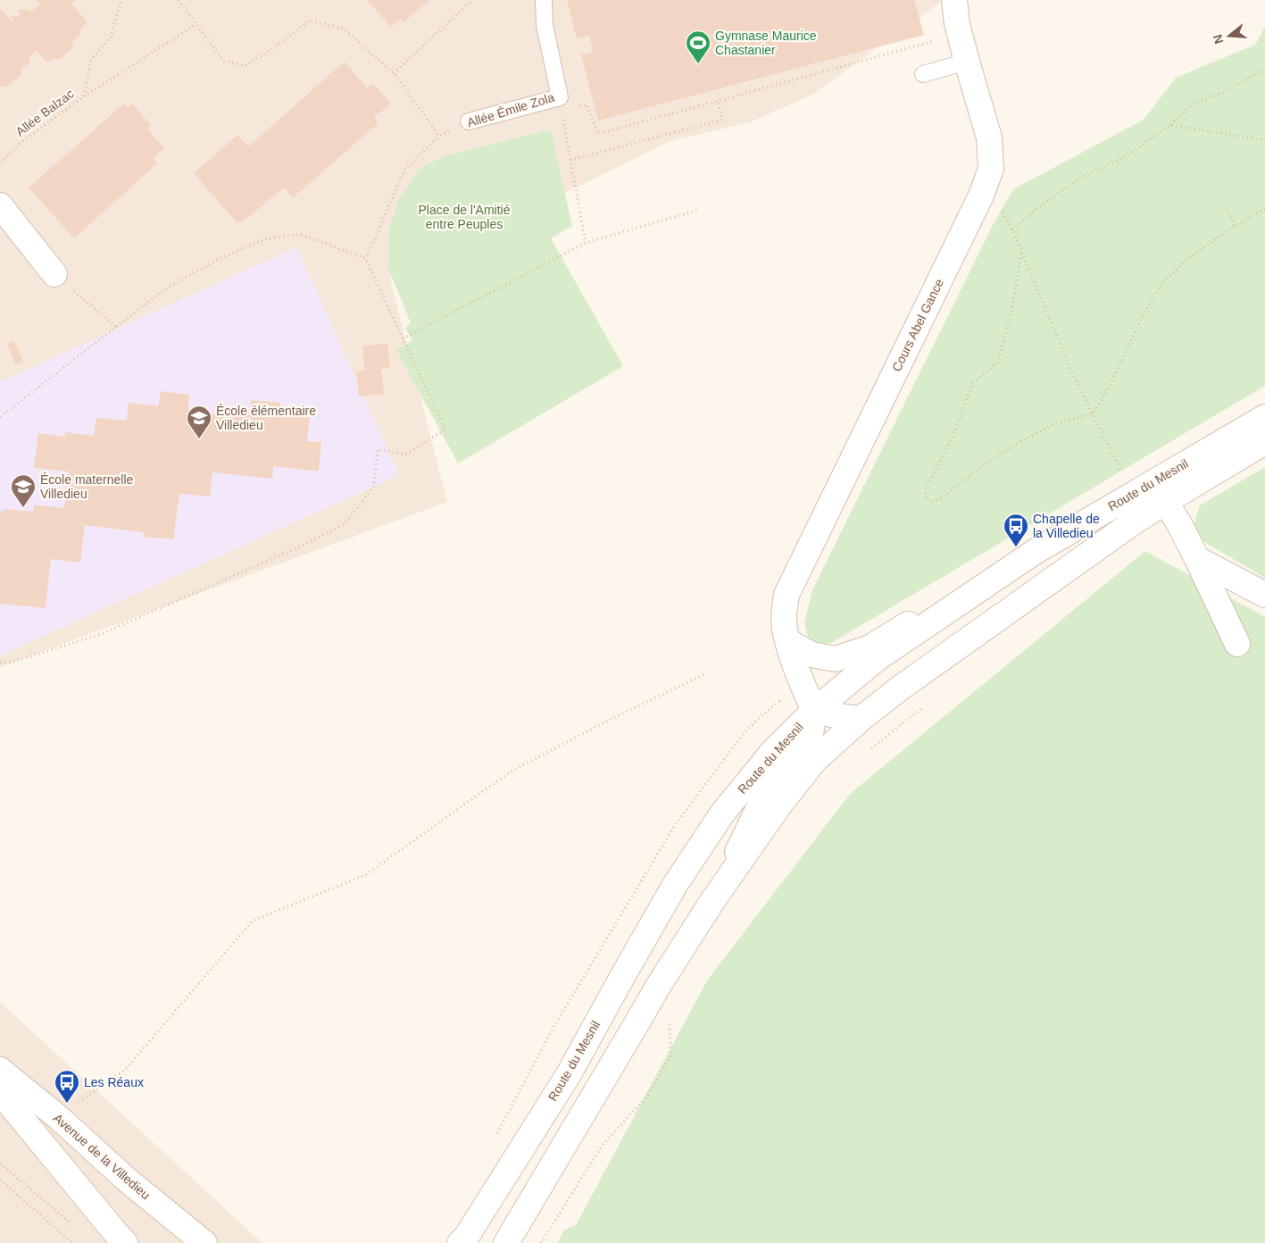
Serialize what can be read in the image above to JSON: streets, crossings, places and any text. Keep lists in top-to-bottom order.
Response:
{
  "streets": {
    "street": ["Cours Abel Gance", "Route du Mesnil", "Avenue de la Villedieu"],
    "lane": ["Allée Émile Zola"],
    "path": ["Allée Balzac"]
  },
  "crossings": [
    ["Cours Abel Gance", "Route du Mesnil"]
  ],
  "parks": ["Place de l'Amitié entre Peuples"],
  "places": {
    "sports": ["Gymnase Maurice Chastanier"],
    "school or university": ["École élémentaire Villedieu", "École maternelle Villedieu"],
    "bus stop": ["Chapelle de la Villedieu", "Les Réaux"]
  },
  "north": "left"
}
